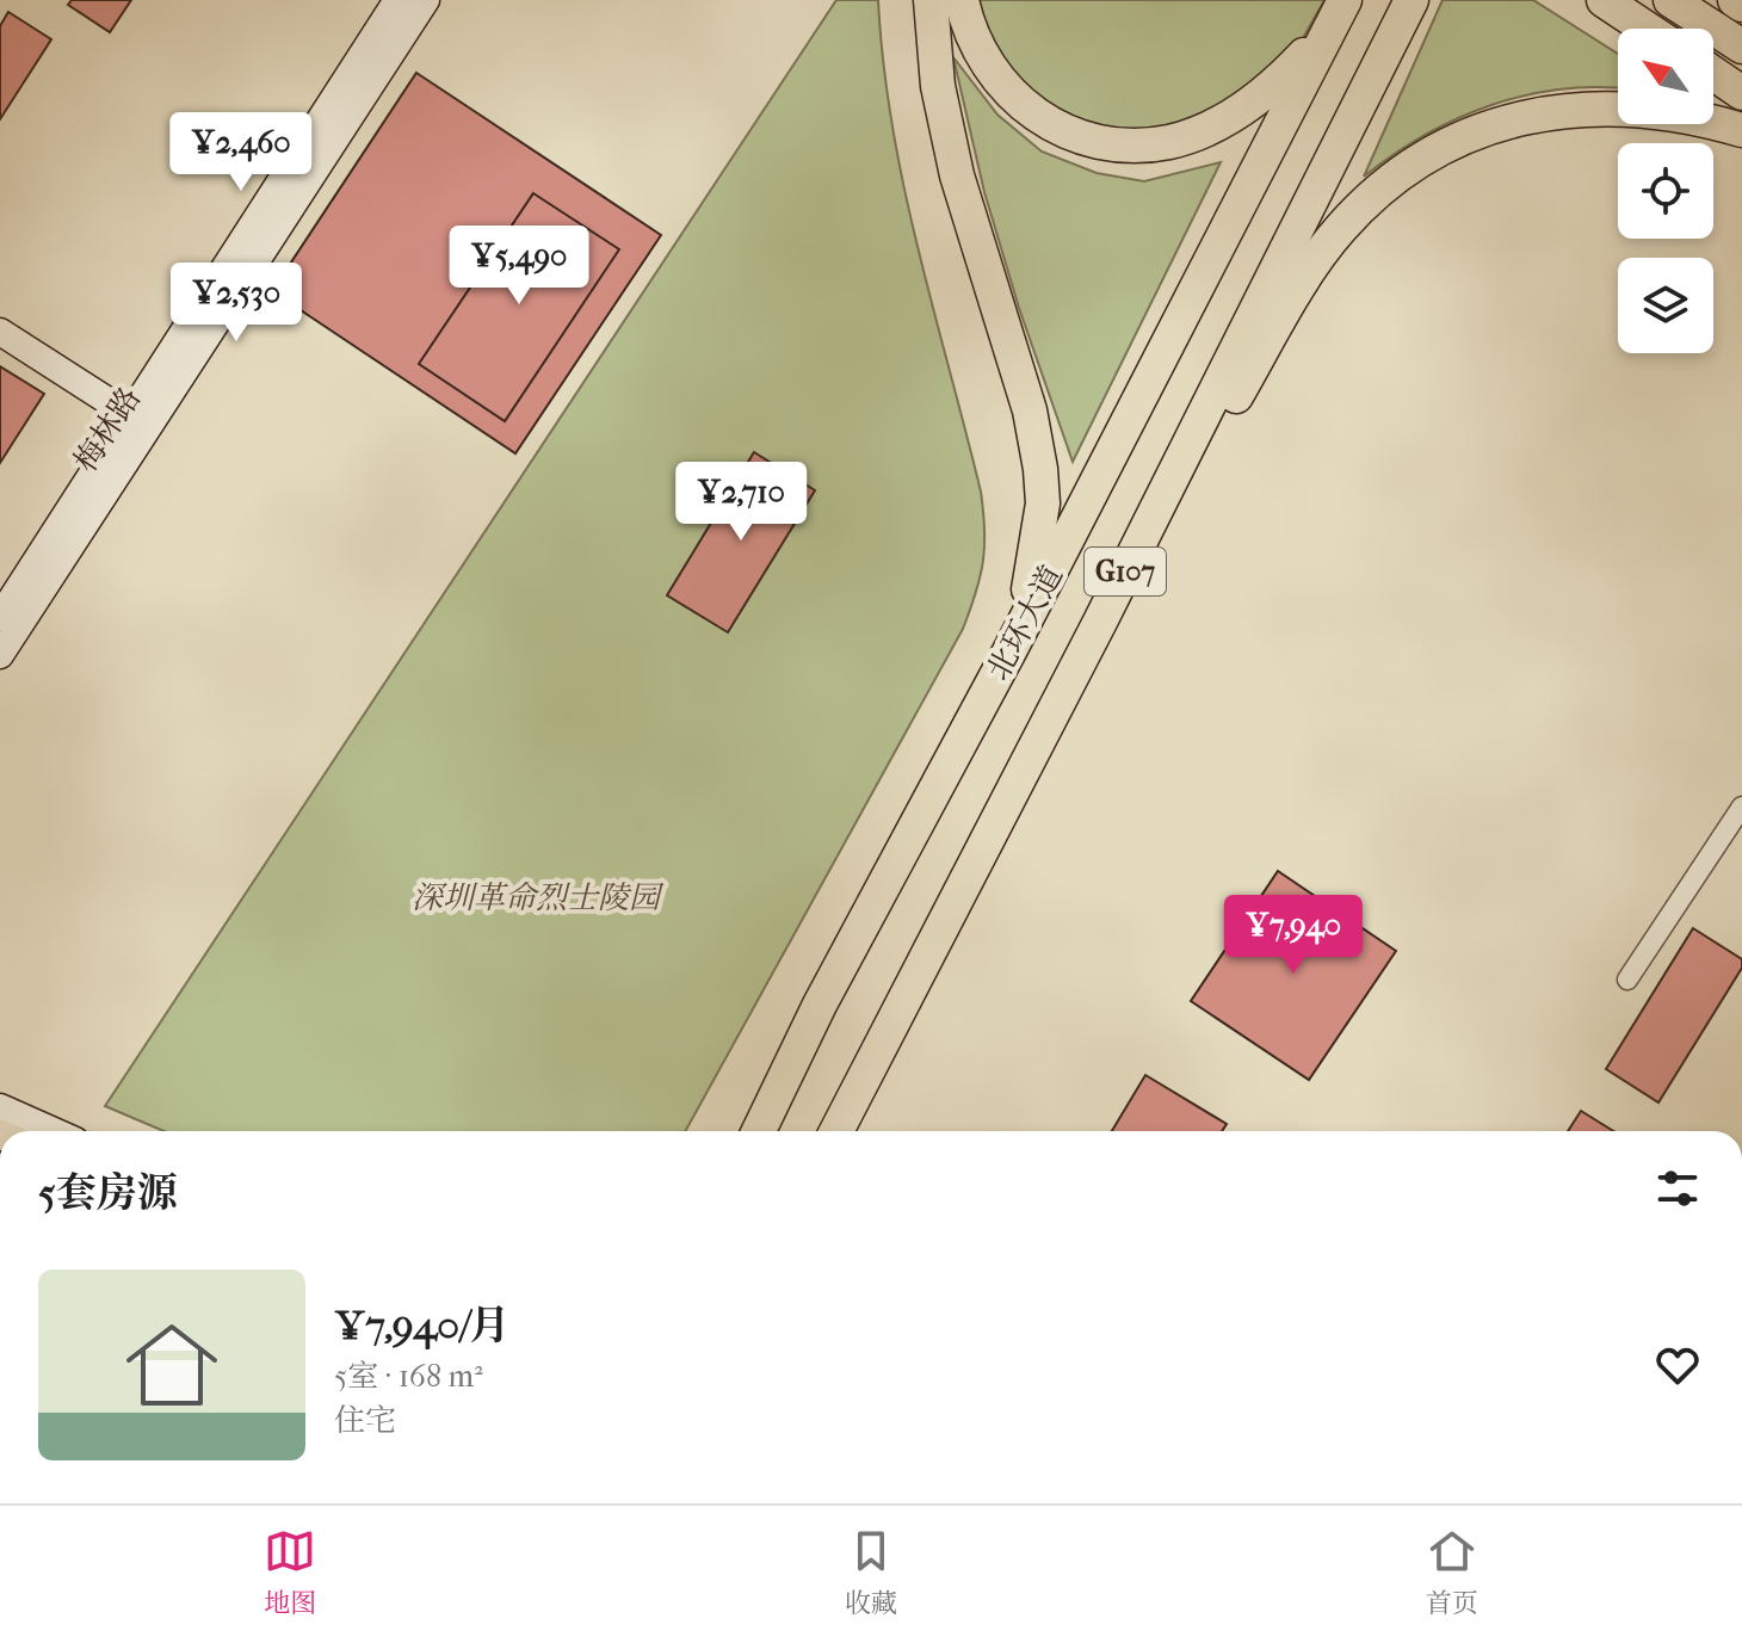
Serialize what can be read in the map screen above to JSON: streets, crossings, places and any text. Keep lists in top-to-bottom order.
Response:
{
  "streets": {
    "highway": ["G107", "北环大道"],
    "main road": ["梅林路"]
  },
  "parks": ["深圳革命烈士陵园"],
  "north": "top left",
  "page": {
    "price": [
      "¥2,460",
      "¥5,490",
      "¥2,530",
      "¥2,710",
      "¥7,940"
    ],
    "heading": "5套房源",
    "list": [
      {
        "name": "¥7,940/月",
        "note": "5室 · 168 m² · 住宅"
      }
    ],
    "tabs": ["地图", "收藏", "首页"]
  }
}
